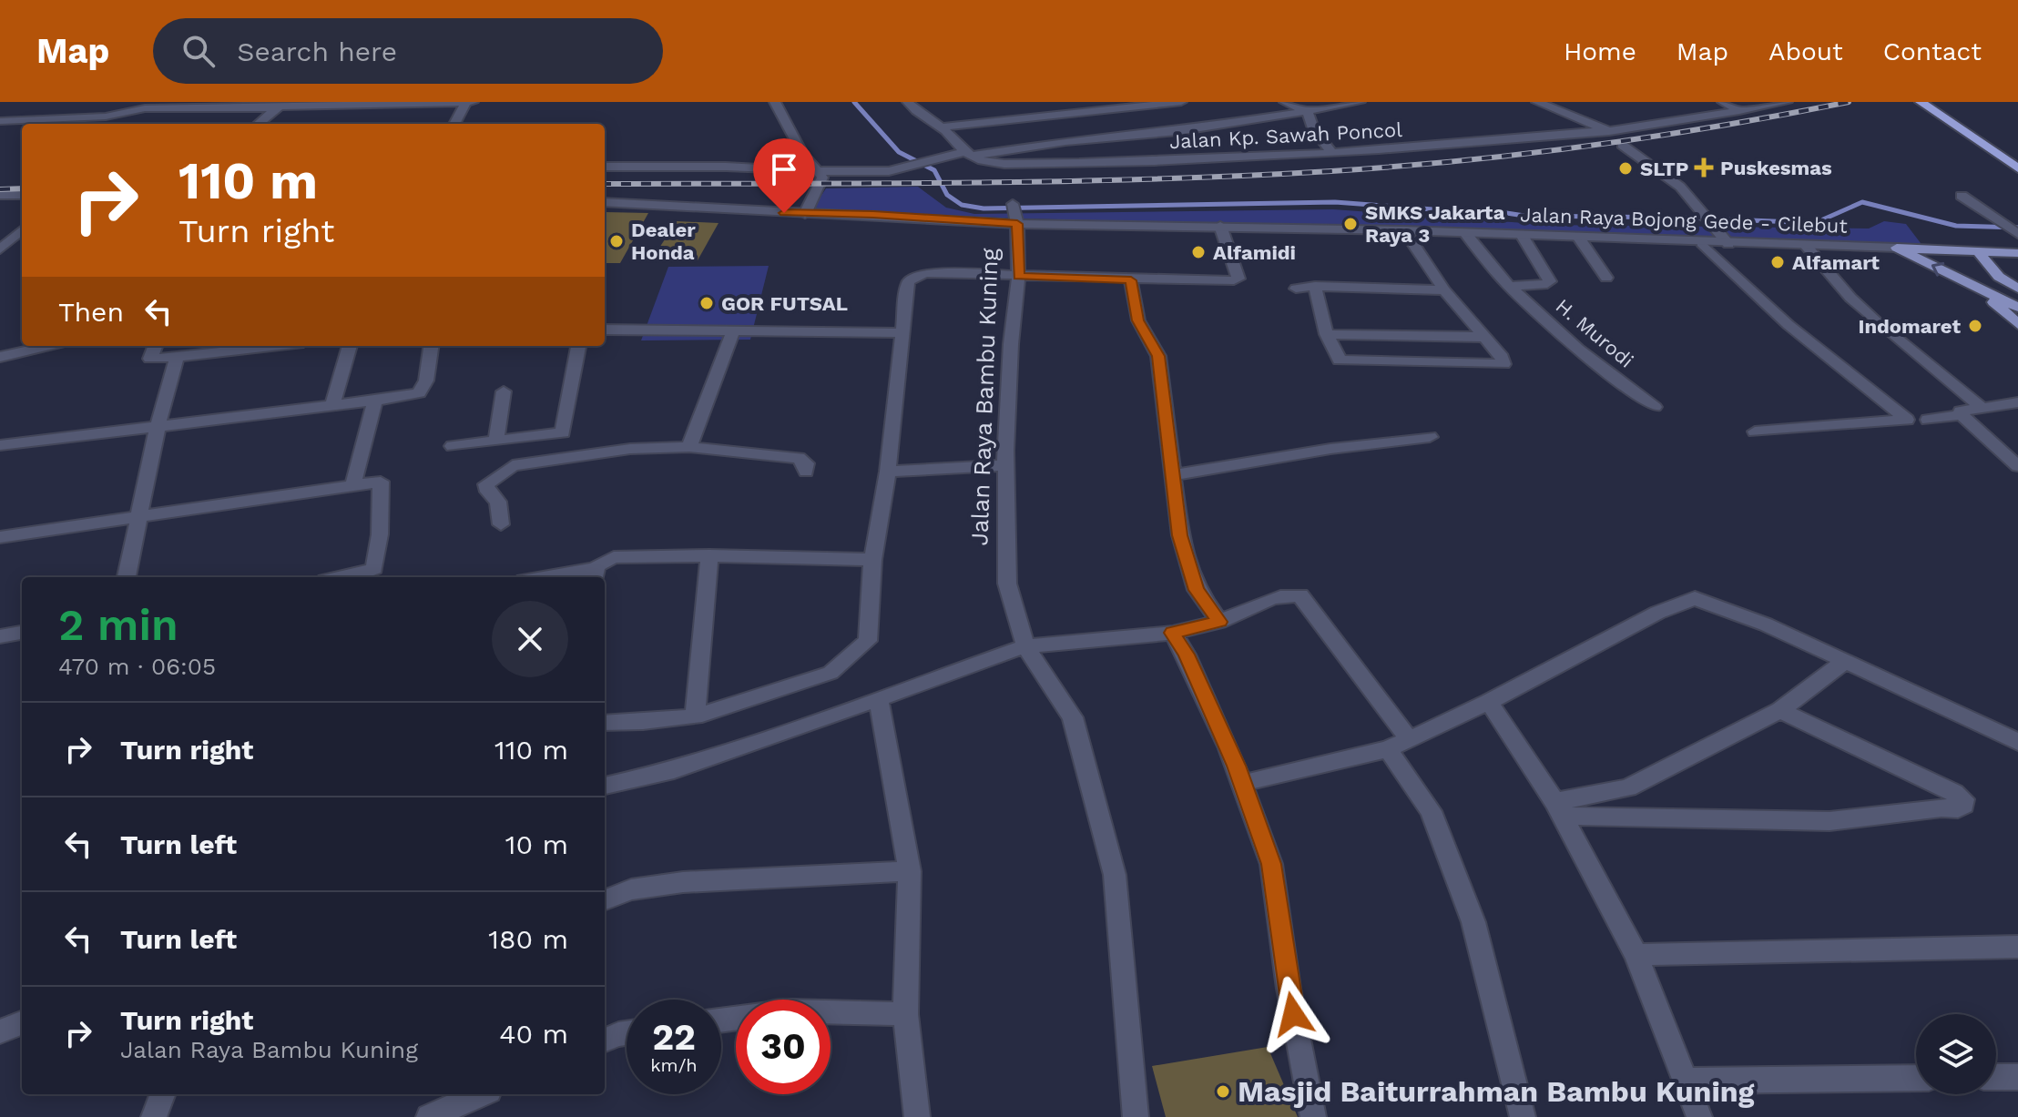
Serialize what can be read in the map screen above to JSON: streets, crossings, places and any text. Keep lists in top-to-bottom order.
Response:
{
  "streets": {
    "main road": ["Jalan Raya Bojong Gede - Cilebut"],
    "street": ["Jalan Kp. Sawah Poncol", "H. Murodi", "Jalan Raya Bambu Kuning"]
  },
  "crossings": [
    ["Jalan Raya Bojong Gede - Cilebut", "H. Murodi"],
    ["Jalan Raya Bojong Gede - Cilebut", "Jalan Raya Bambu Kuning"]
  ],
  "places": {
    "health": ["Puskesmas"],
    "other": [
      "SLTP",
      "SMKS Jakarta Raya 3",
      "Dealer Honda",
      "Alfamidi",
      "Alfamart",
      "GOR FUTSAL",
      "Indomaret",
      "Masjid Baiturrahman Bambu Kuning"
    ]
  },
  "page": {
    "header": "Map",
    "search": "Search here",
    "nav": [
      "Home",
      "Map",
      "About",
      "Contact"
    ],
    "turn": ["110 m", "Turn right"],
    "then": "Then",
    "heading": ["2 min", "470 m · 06:05"],
    "list": [
      {
        "name": "Turn right",
        "value": "110 m"
      },
      {
        "name": "Turn left",
        "value": "10 m"
      },
      {
        "name": "Turn left",
        "value": "180 m"
      },
      {
        "name": "Turn right",
        "note": "Jalan Raya Bambu Kuning",
        "value": "40 m"
      }
    ],
    "speed": "22 km/h",
    "limit": "30"
  }
}
